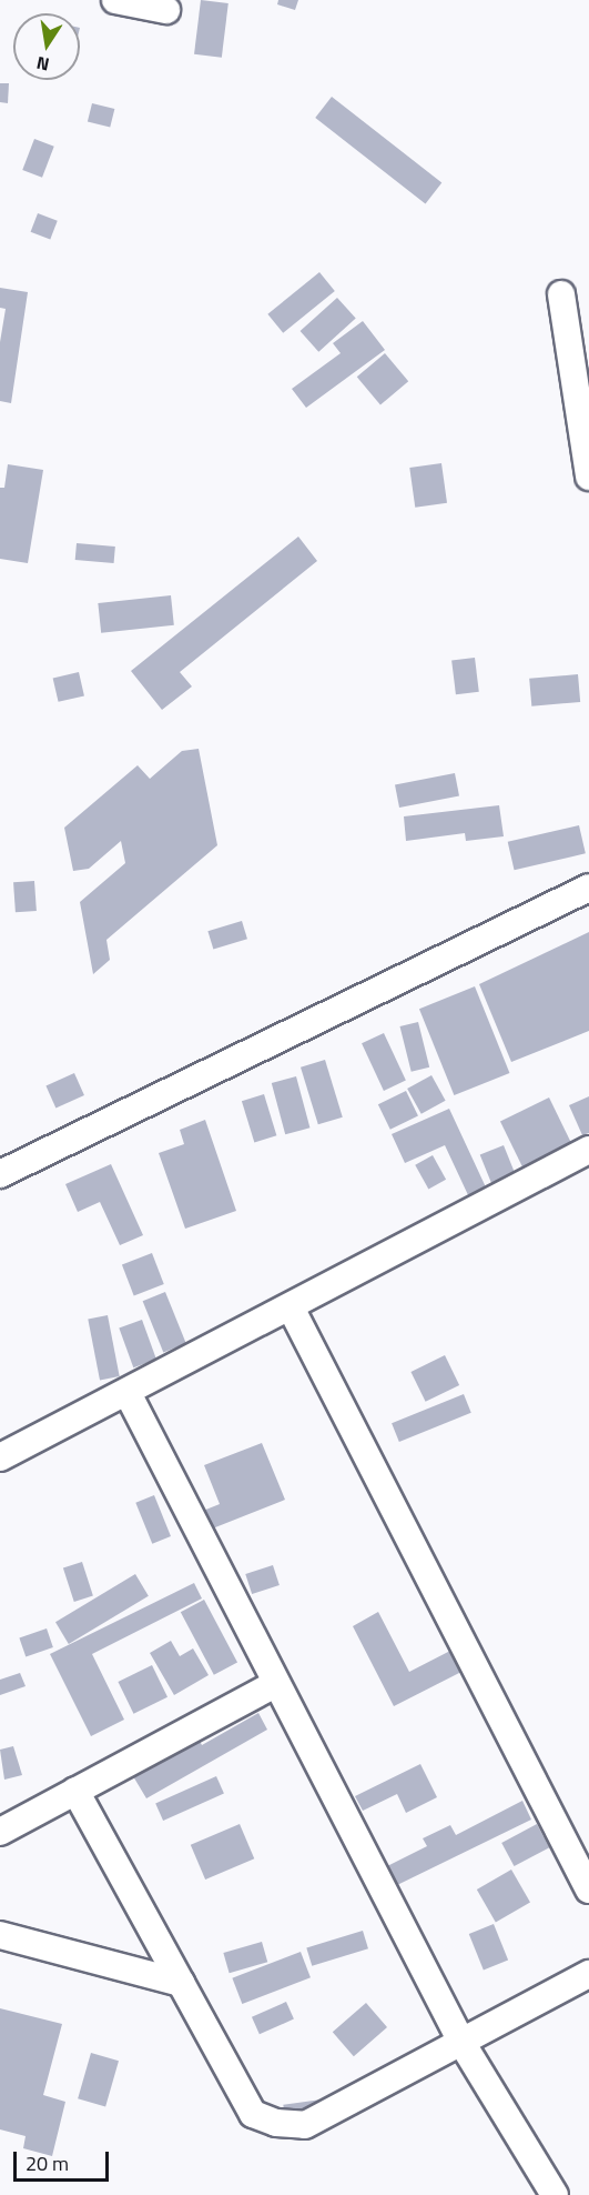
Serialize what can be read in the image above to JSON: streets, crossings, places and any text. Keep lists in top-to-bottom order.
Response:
{
  "scale_bar": "20 m",
  "north": "bottom"
}
